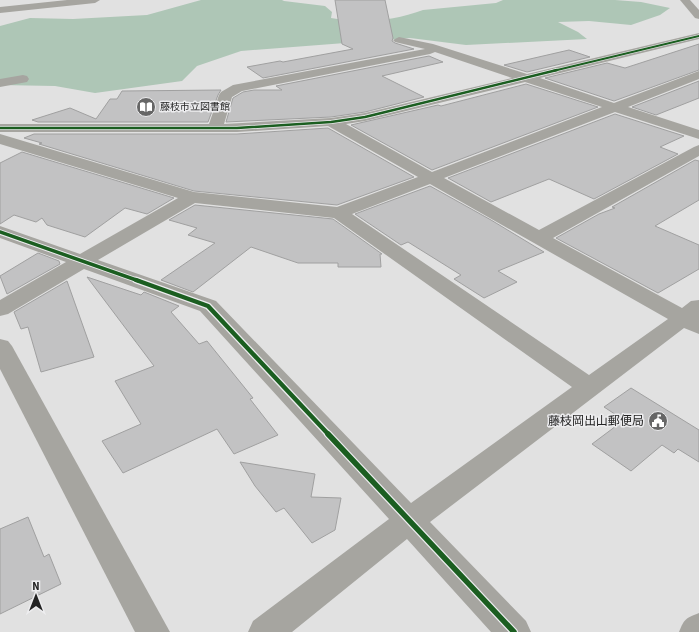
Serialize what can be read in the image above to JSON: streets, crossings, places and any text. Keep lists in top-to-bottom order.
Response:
{
  "places": {
    "library": ["藤枝市立図書館"],
    "public building": ["藤枝岡出山郵便局"]
  },
  "north": "top"
}
